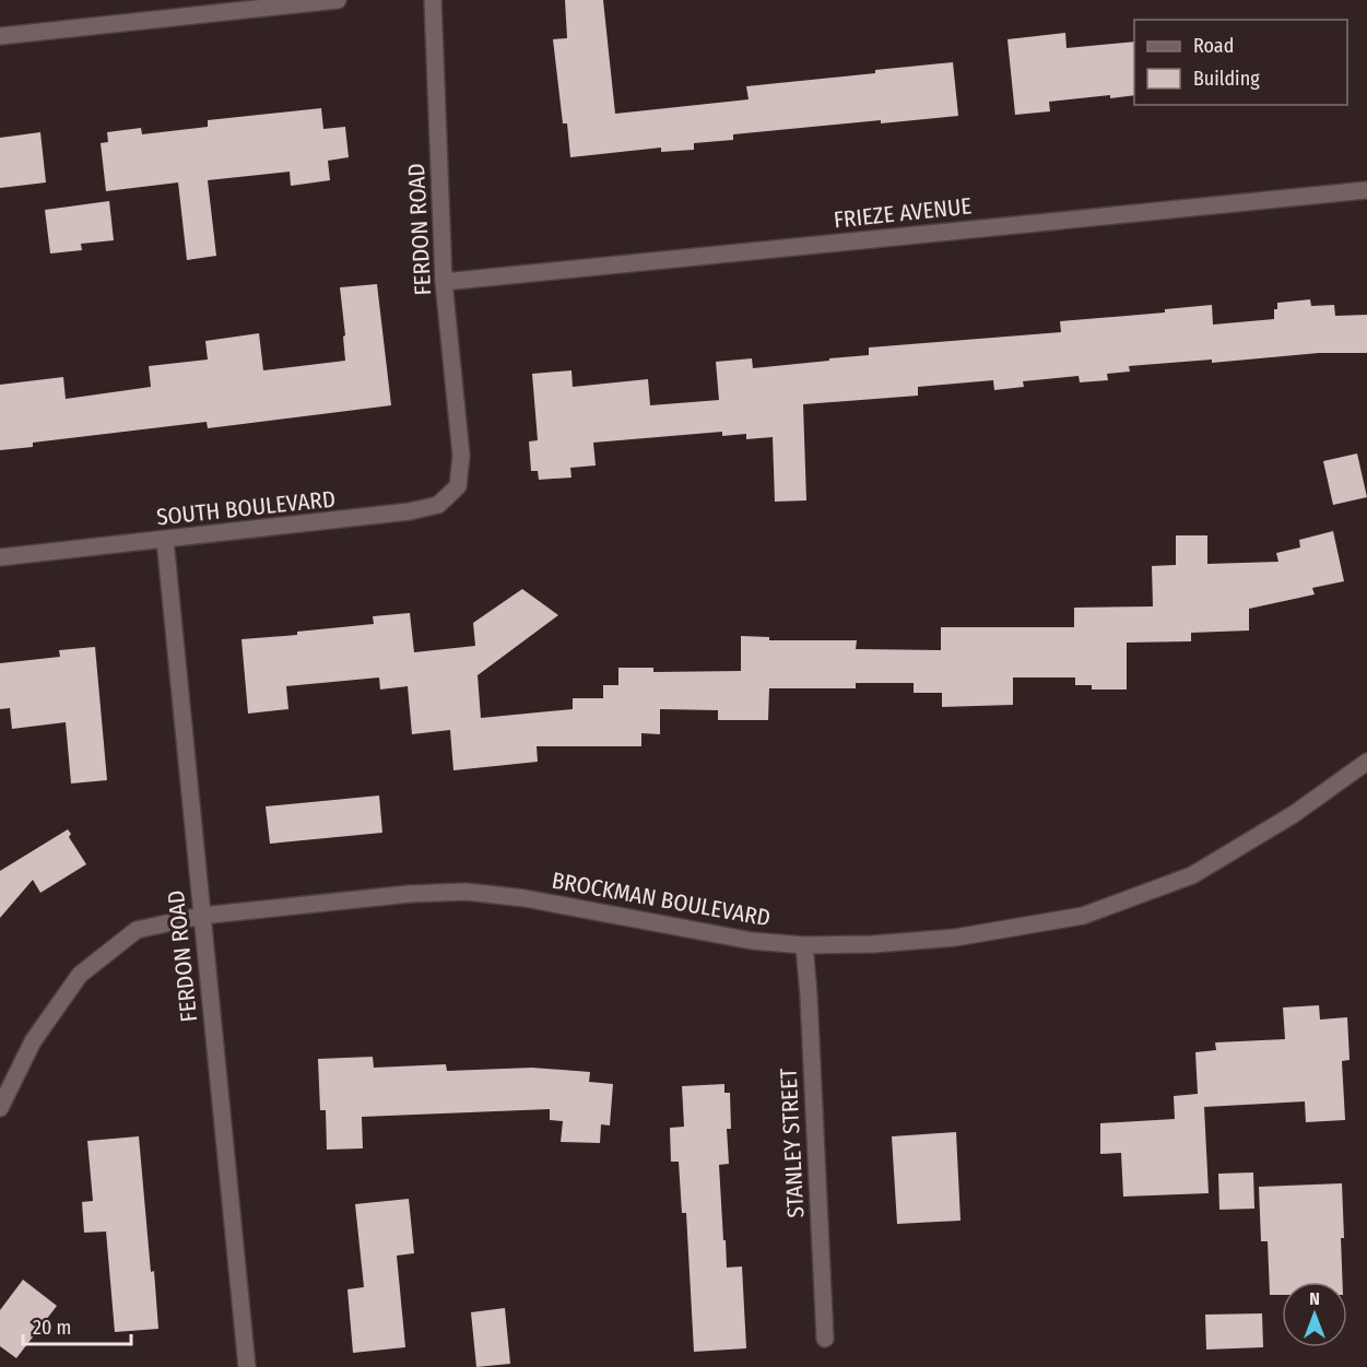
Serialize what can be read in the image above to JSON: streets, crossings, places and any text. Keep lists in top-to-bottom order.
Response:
{
  "streets": {
    "street": [
      "FRIEZE AVENUE",
      "FERDON ROAD",
      "SOUTH BOULEVARD",
      "BROCKMAN BOULEVARD",
      "STANLEY STREET"
    ]
  },
  "crossings": [
    ["FRIEZE AVENUE", "FERDON ROAD"],
    ["FERDON ROAD", "SOUTH BOULEVARD"],
    ["FERDON ROAD", "BROCKMAN BOULEVARD"],
    ["BROCKMAN BOULEVARD", "STANLEY STREET"]
  ],
  "legend": ["Road", "Building"],
  "scale_bar": "20 m",
  "north": "top"
}
